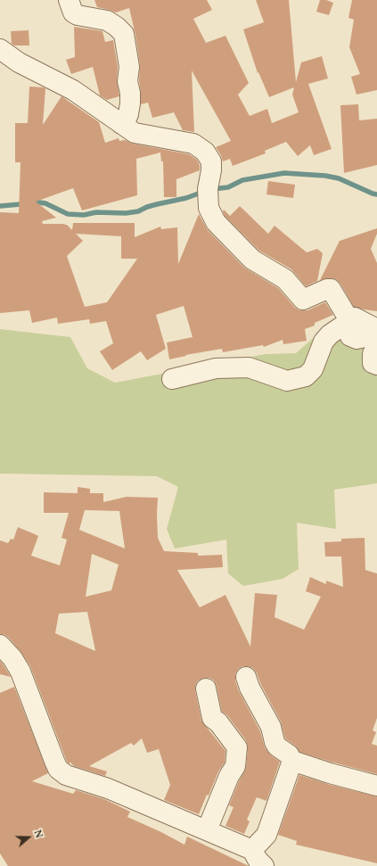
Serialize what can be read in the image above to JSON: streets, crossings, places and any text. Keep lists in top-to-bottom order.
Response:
{
  "north": "right"
}
